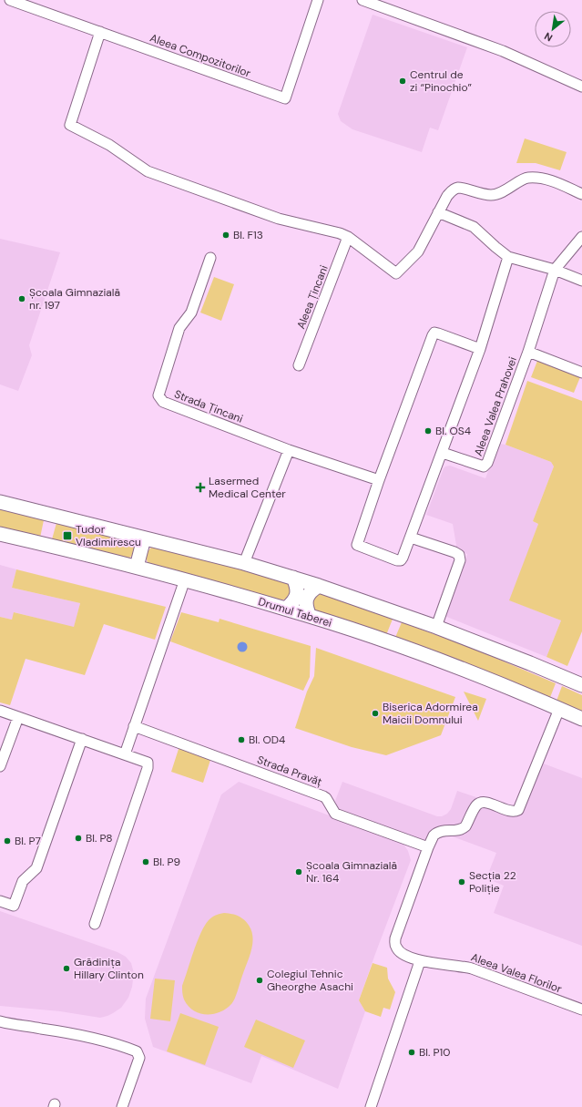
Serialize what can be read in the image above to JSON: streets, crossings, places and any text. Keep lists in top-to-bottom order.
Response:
{
  "streets": {
    "main road": ["Drumul Taberei"],
    "street": [
      "Aleea Compozitorilor",
      "Aleea Țincani",
      "Strada Țincani",
      "Aleea Valea Prahovei",
      "Strada Pravăț",
      "Aleea Valea Florilor"
    ]
  },
  "crossings": [
    ["Drumul Taberei", "Aleea Valea Florilor"],
    ["Strada Pravăț", "Aleea Valea Florilor"]
  ],
  "places": {
    "other": [
      "Centrul de zi “Pinochio”",
      "Bl. F13",
      "Școala Gimnazială nr. 197",
      "Bl. OS4",
      "Biserica Adormirea Maicii Domnului",
      "Bl. OD4",
      "Bl. P8",
      "Bl. P7",
      "Bl. P9",
      "Școala Gimnazială Nr. 164",
      "Secția 22 Poliție",
      "Grădinița Hillary Clinton",
      "Colegiul Tehnic Gheorghe Asachi",
      "Bl. P10"
    ],
    "health": ["Lasermed Medical Center"],
    "transit": ["Tudor Vladimirescu"]
  },
  "north": "bottom left"
}
